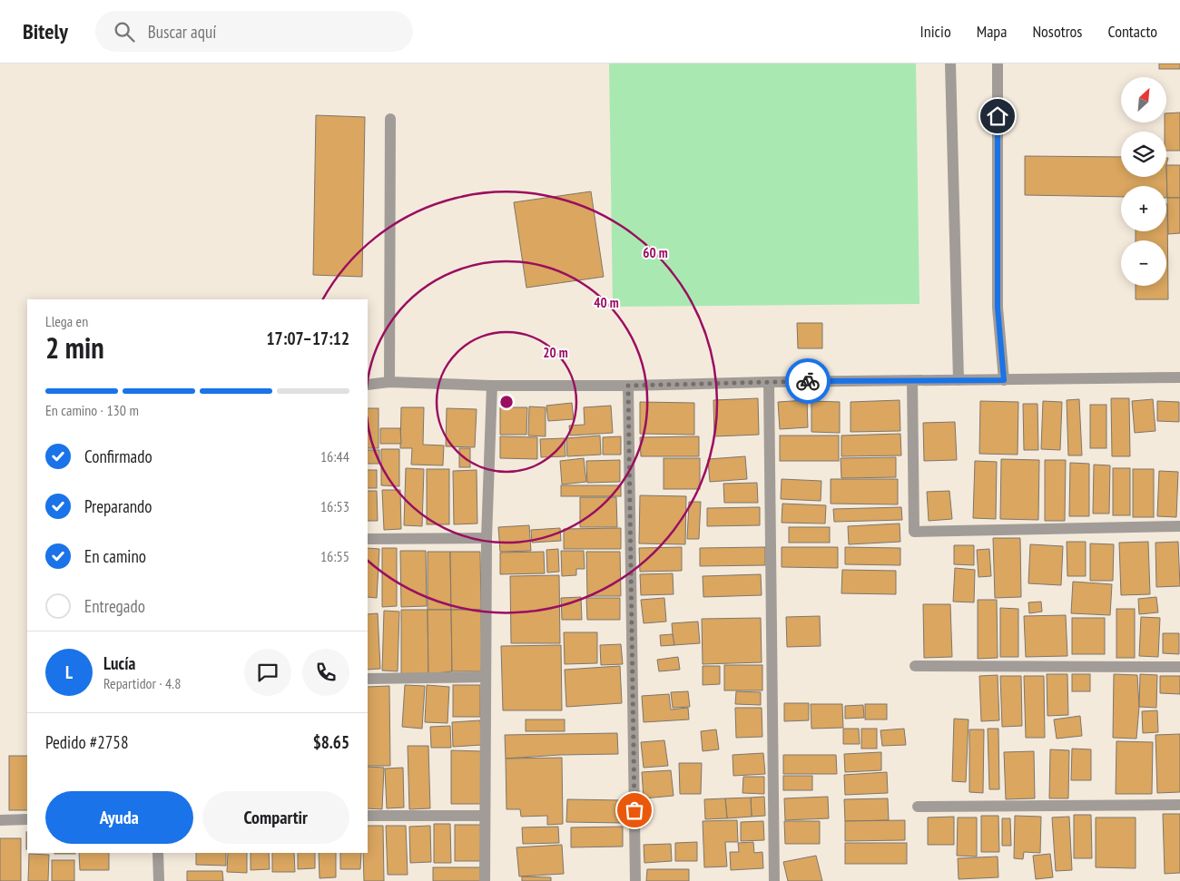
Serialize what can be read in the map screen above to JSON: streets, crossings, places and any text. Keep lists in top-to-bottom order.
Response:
{
  "north": "top right",
  "page": {
    "header": "Bitely",
    "search": "Buscar aquí",
    "nav": [
      "Inicio",
      "Mapa",
      "Nosotros",
      "Contacto"
    ],
    "map_buttons": ["+", "−"],
    "heading": ["2 min", "Llega en", "17:07–17:12"],
    "panel": [
      "Lucía",
      "Repartidor · 4.8",
      "Pedido #2758",
      "$8.65"
    ],
    "bar": "En camino · 130 m",
    "list": [
      ["Confirmado", "16:44"],
      ["Preparando", "16:53"],
      ["En camino", "16:55"],
      "Entregado"
    ],
    "round": "L",
    "buttons": ["Ayuda", "Compartir"]
  },
  "rings": ["60 m", "40 m", "20 m"]
}
